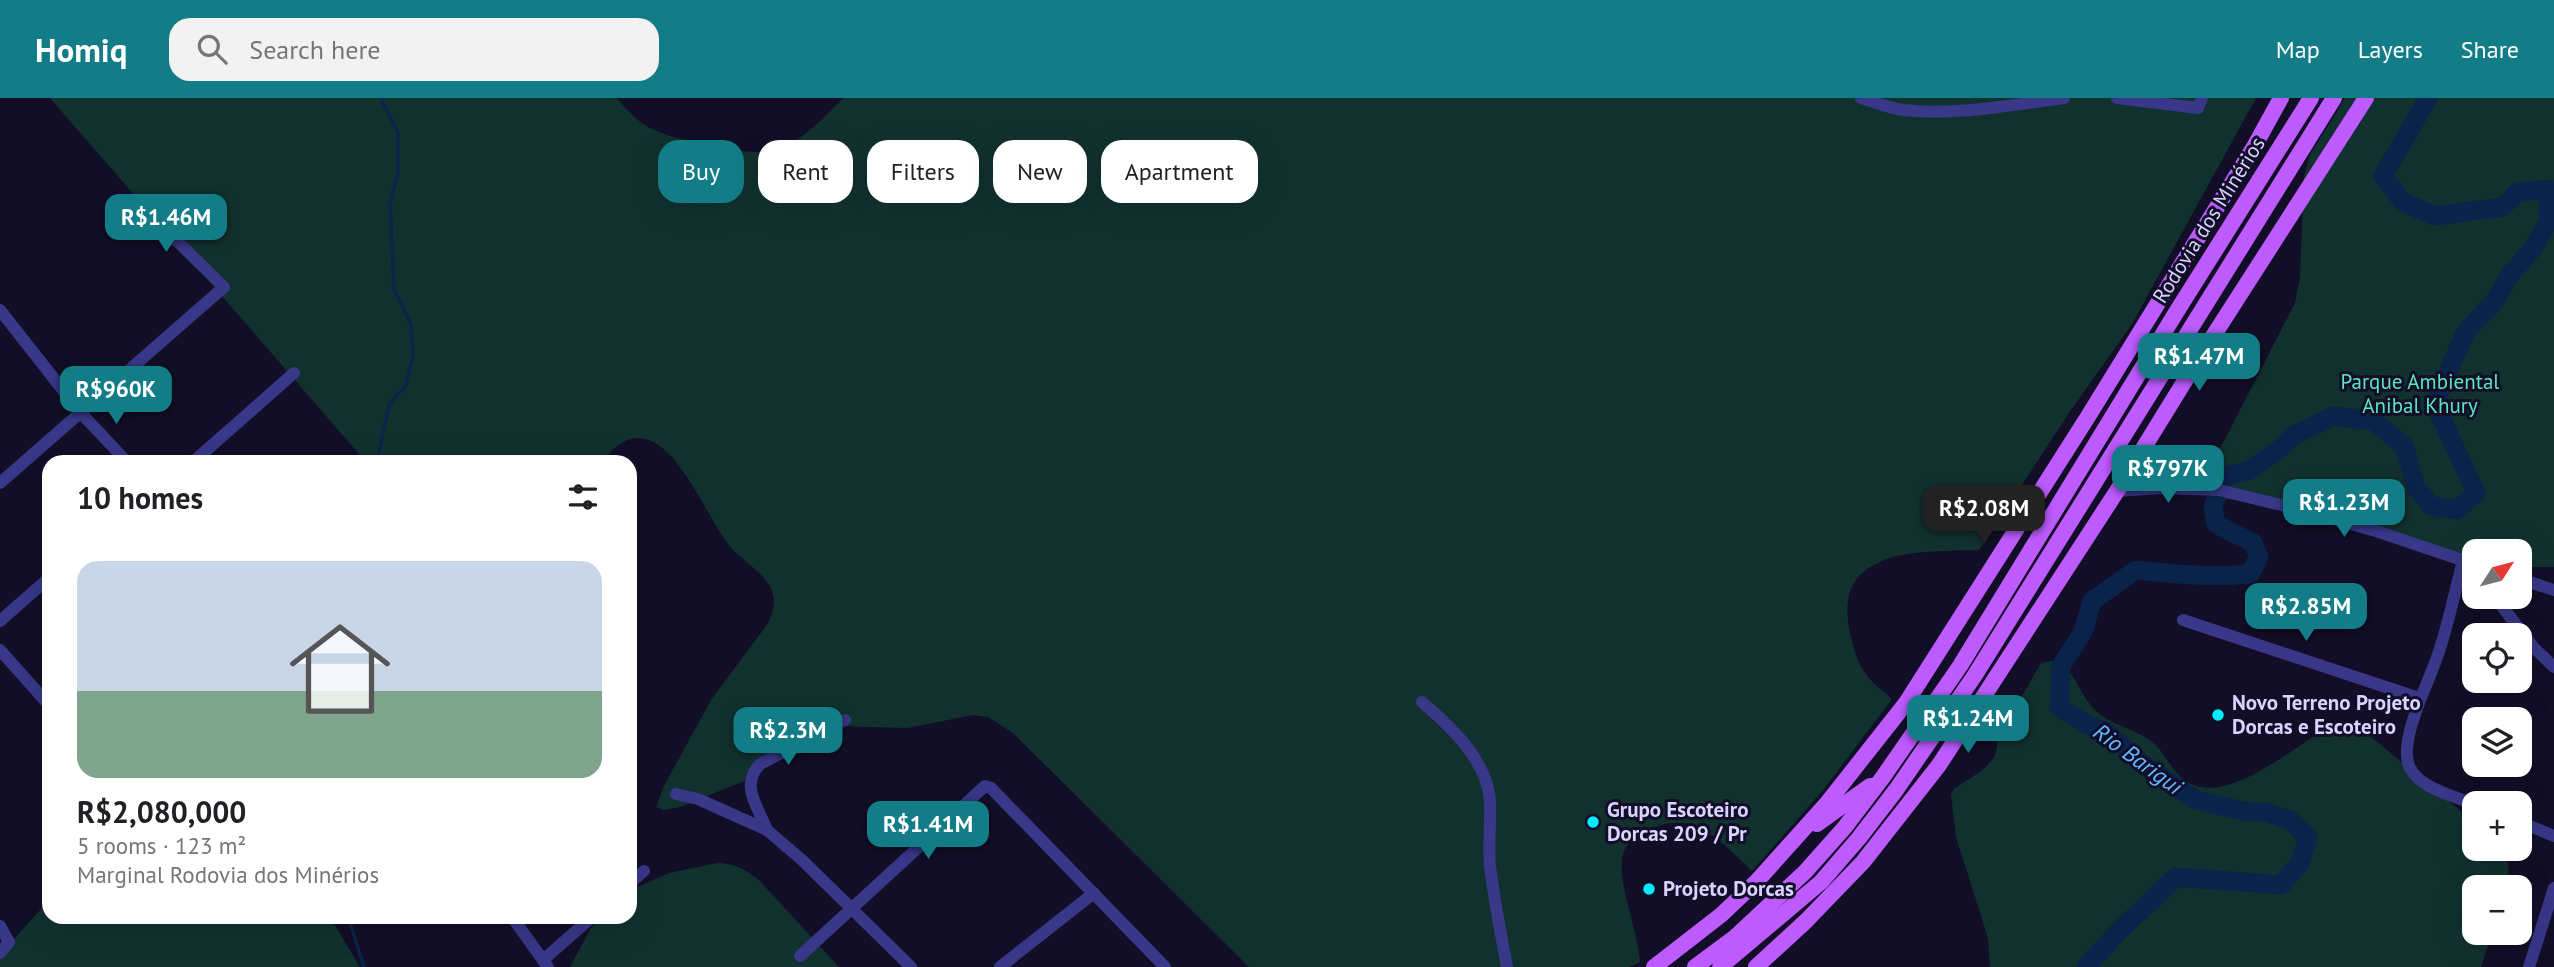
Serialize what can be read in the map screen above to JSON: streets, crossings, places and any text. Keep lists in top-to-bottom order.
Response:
{
  "streets": {
    "main road": ["Rodovia dos Minérios"]
  },
  "water": ["Rio Barigui"],
  "parks": ["Parque Ambiental Anibal Khury"],
  "places": ["Novo Terreno Projeto Dorcas e Escoteiro", "Grupo Escoteiro Dorcas 209 / Pr", "Projeto Dorcas"],
  "north": "top right",
  "page": {
    "header": "Homiq",
    "search": "Search here",
    "nav": ["Map", "Layers", "Share"],
    "chip": [
      "Buy",
      "Rent",
      "Filters",
      "New",
      "Apartment"
    ],
    "price": [
      "R$1.46M",
      "R$1.47M",
      "R$960K",
      "R$797K",
      "R$1.23M",
      "R$2.08M",
      "R$2.85M",
      "R$1.24M",
      "R$2.3M",
      "R$1.41M"
    ],
    "heading": "10 homes",
    "map_buttons": ["+", "−"],
    "list": [
      {
        "name": "R$2,080,000",
        "note": "5 rooms · 123 m² · Marginal Rodovia dos Minérios"
      }
    ]
  }
}
